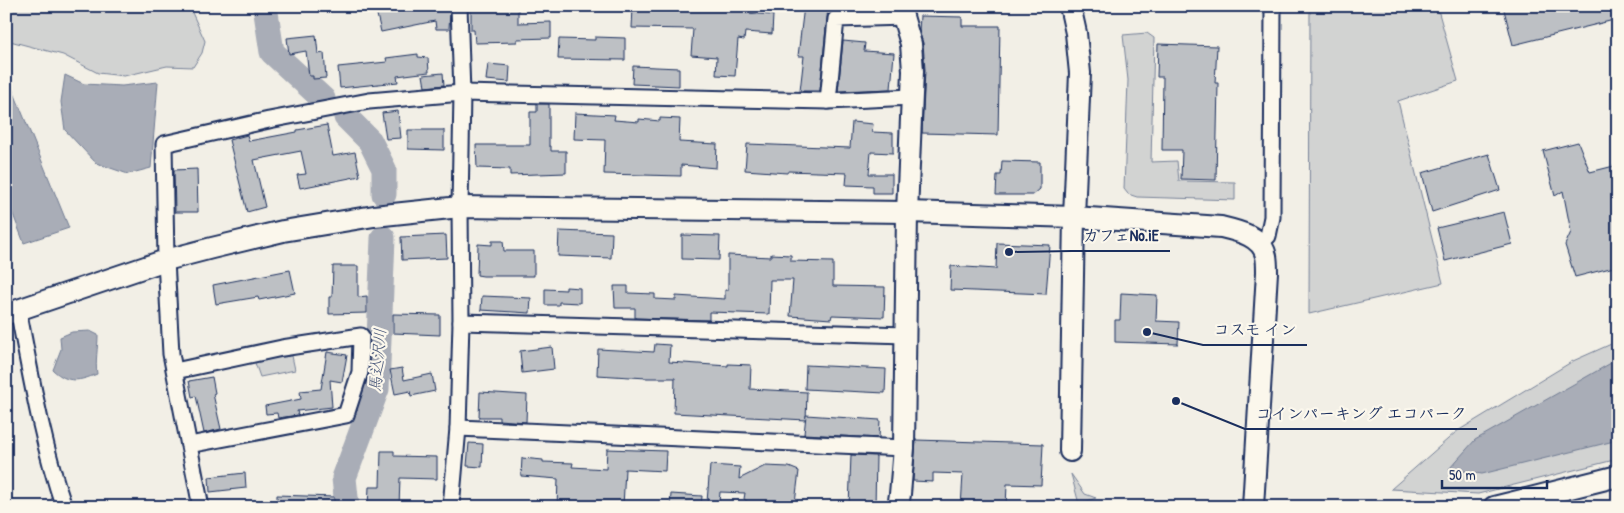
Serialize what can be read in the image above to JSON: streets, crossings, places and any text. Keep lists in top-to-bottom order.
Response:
{
  "water": ["馬込沢川"],
  "places": ["カフェNo.iE", "コスモ イン", "コインパーキング エコパーク"],
  "scale_bar": "50 m"
}
